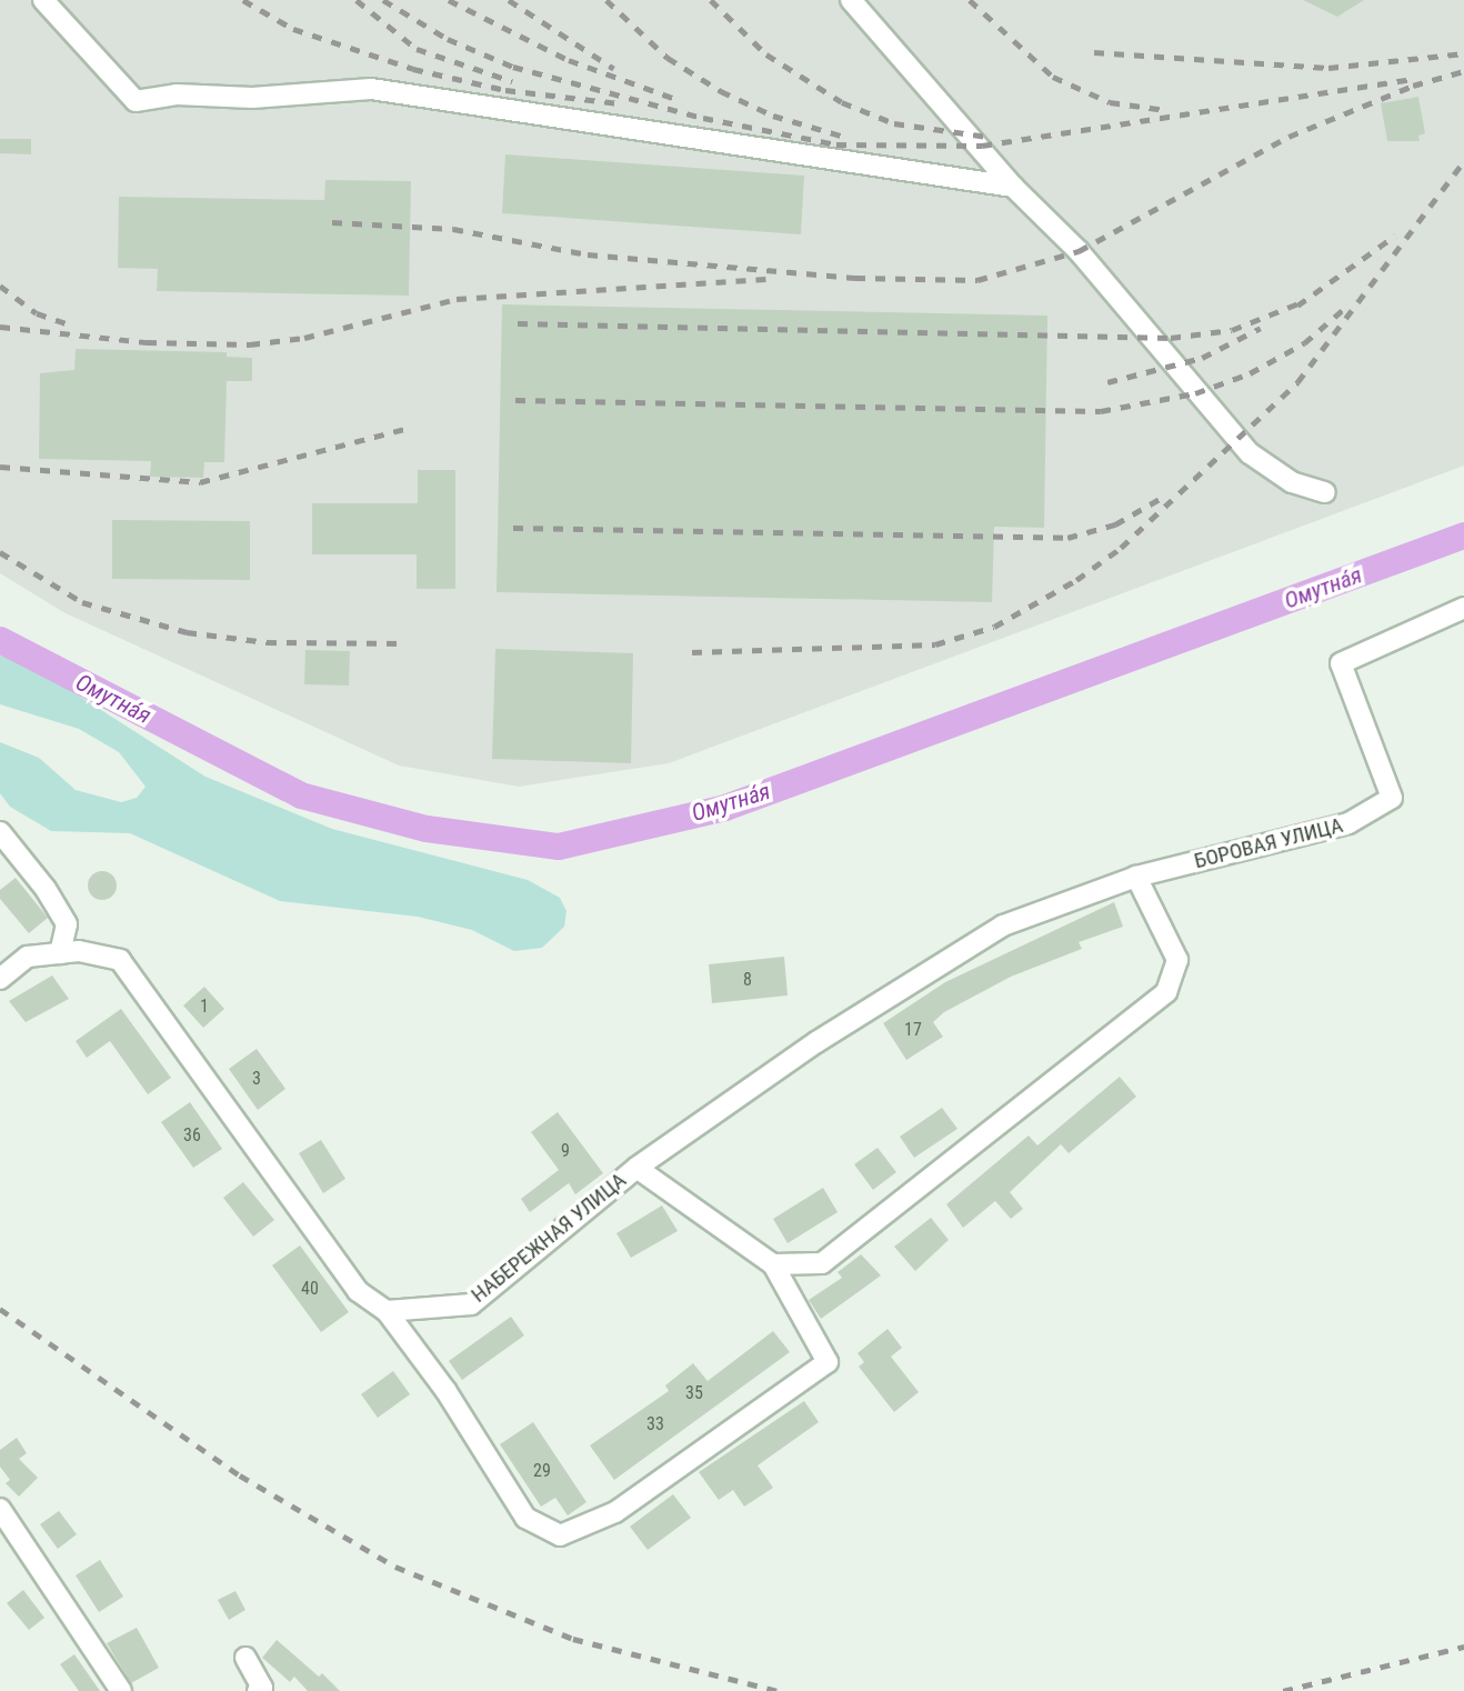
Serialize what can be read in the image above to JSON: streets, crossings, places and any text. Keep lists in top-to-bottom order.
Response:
{
  "streets": {
    "street": ["БОРОВАЯ УЛИЦА", "НАБЕРЕЖНАЯ УЛИЦА"]
  },
  "crossings": [
    ["БОРОВАЯ УЛИЦА", "НАБЕРЕЖНАЯ УЛИЦА"]
  ],
  "water": ["Омутна́я"],
  "house_numbers": [
    "8",
    "1",
    "17",
    "3",
    "36",
    "9",
    "40",
    "35",
    "33",
    "29"
  ]
}
